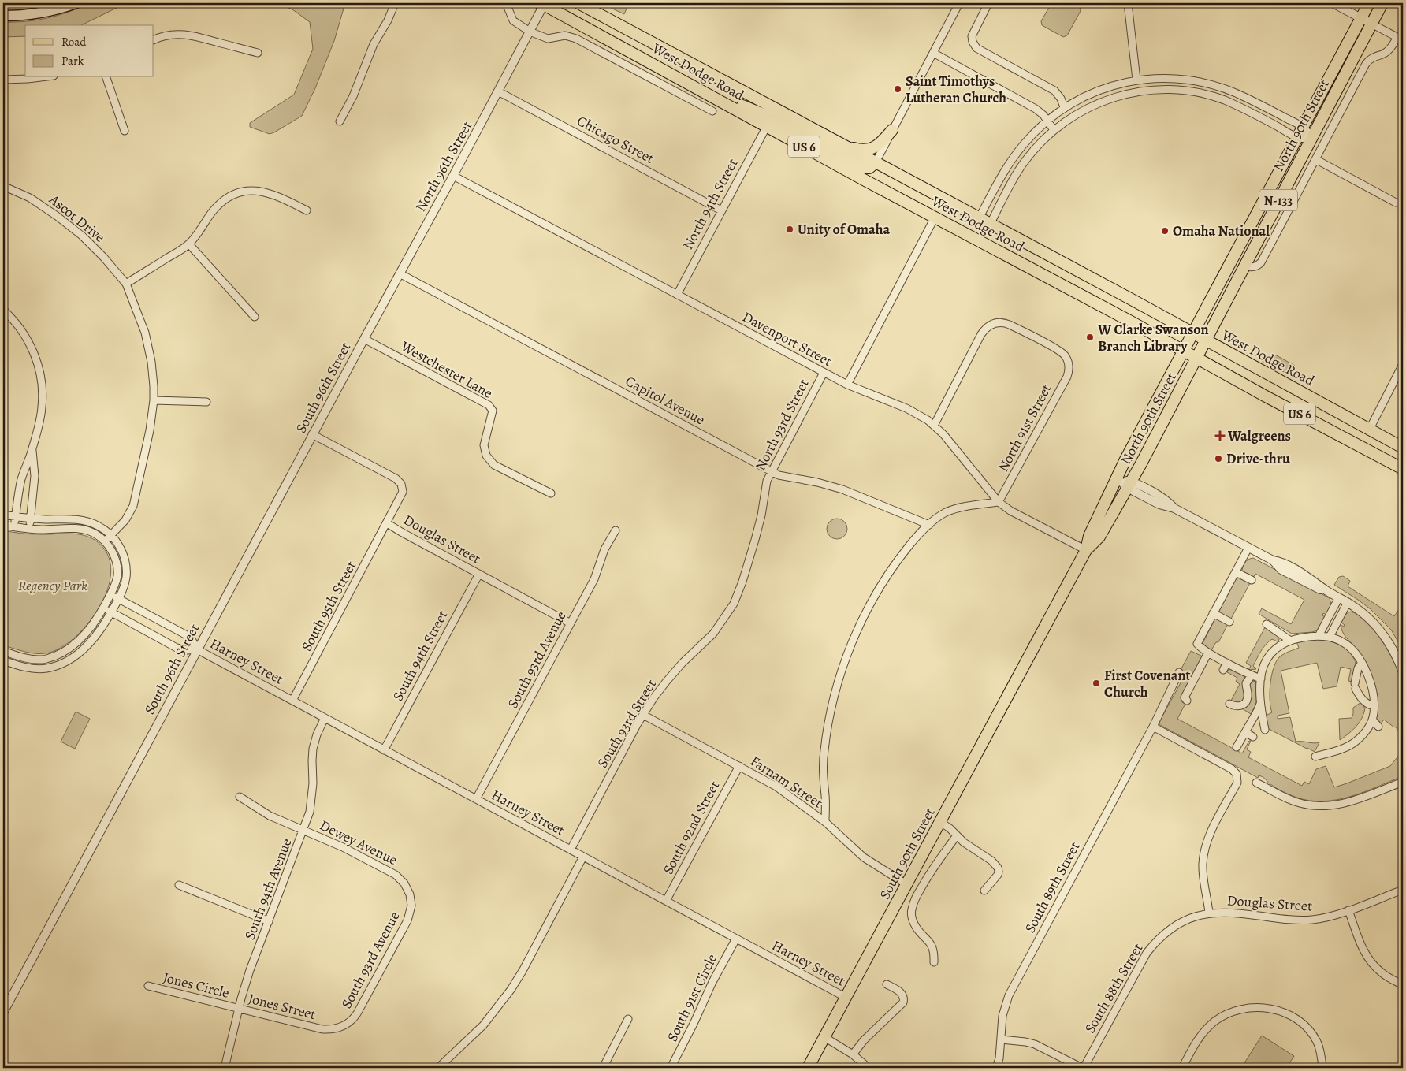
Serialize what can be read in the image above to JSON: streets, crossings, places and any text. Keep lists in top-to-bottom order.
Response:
{
  "streets": {
    "main road": [
      "West Dodge Road",
      "North 90th Street",
      "US 6",
      "N-133",
      "South 90th Street"
    ],
    "street": [
      "Chicago Street",
      "North 96th Street",
      "North 94th Street",
      "Ascot Drive",
      "Davenport Street",
      "Westchester Lane",
      "South 96th Street",
      "Capitol Avenue",
      "North 93rd Street",
      "North 91st Street",
      "Douglas Street",
      "South 95th Street",
      "South 94th Street",
      "South 93rd Avenue",
      "Harney Street",
      "South 93rd Street",
      "Farnam Street",
      "South 92nd Street",
      "Dewey Avenue",
      "South 89th Street",
      "South 94th Avenue",
      "Jones Circle",
      "South 88th Street",
      "South 91st Circle",
      "Jones Street"
    ]
  },
  "crossings": [
    ["West Dodge Road", "North 90th Street"],
    ["West Dodge Road", "North 96th Street"],
    ["West Dodge Road", "North 94th Street"],
    ["North 90th Street", "Davenport Street"],
    ["North 90th Street", "South 90th Street"],
    ["Chicago Street", "North 96th Street"],
    ["Chicago Street", "North 94th Street"],
    ["North 96th Street", "Davenport Street"],
    ["North 96th Street", "Westchester Lane"],
    ["North 96th Street", "South 96th Street"],
    ["North 96th Street", "Capitol Avenue"],
    ["North 94th Street", "Davenport Street"],
    ["Davenport Street", "North 93rd Street"],
    ["Davenport Street", "North 91st Street"],
    ["Westchester Lane", "South 96th Street"],
    ["South 96th Street", "Douglas Street"],
    ["South 96th Street", "Harney Street"],
    ["Capitol Avenue", "North 93rd Street"],
    ["North 93rd Street", "South 93rd Street"],
    ["Douglas Street", "South 95th Street"],
    ["Douglas Street", "South 94th Street"],
    ["Douglas Street", "South 93rd Avenue"],
    ["Douglas Street", "South 88th Street"],
    ["South 95th Street", "Harney Street"],
    ["South 94th Street", "Harney Street"],
    ["South 93rd Avenue", "Harney Street"],
    ["South 93rd Avenue", "Dewey Avenue"],
    ["South 93rd Avenue", "Jones Street"],
    ["Harney Street", "South 93rd Street"],
    ["Harney Street", "South 92nd Street"],
    ["Harney Street", "South 90th Street"],
    ["Harney Street", "South 94th Avenue"],
    ["Harney Street", "South 91st Circle"],
    ["South 93rd Street", "Farnam Street"],
    ["Farnam Street", "South 92nd Street"],
    ["Farnam Street", "South 90th Street"],
    ["Dewey Avenue", "South 94th Avenue"],
    ["South 94th Avenue", "Jones Circle"],
    ["South 94th Avenue", "Jones Street"],
    ["Jones Circle", "Jones Street"]
  ],
  "parks": ["Regency Park"],
  "places": {
    "other": [
      "Saint Timothys Lutheran Church",
      "Unity of Omaha",
      "Omaha National",
      "W Clarke Swanson Branch Library",
      "Drive-thru",
      "First Covenant Church"
    ],
    "health": ["Walgreens"]
  },
  "legend": ["Road", "Park"]
}
